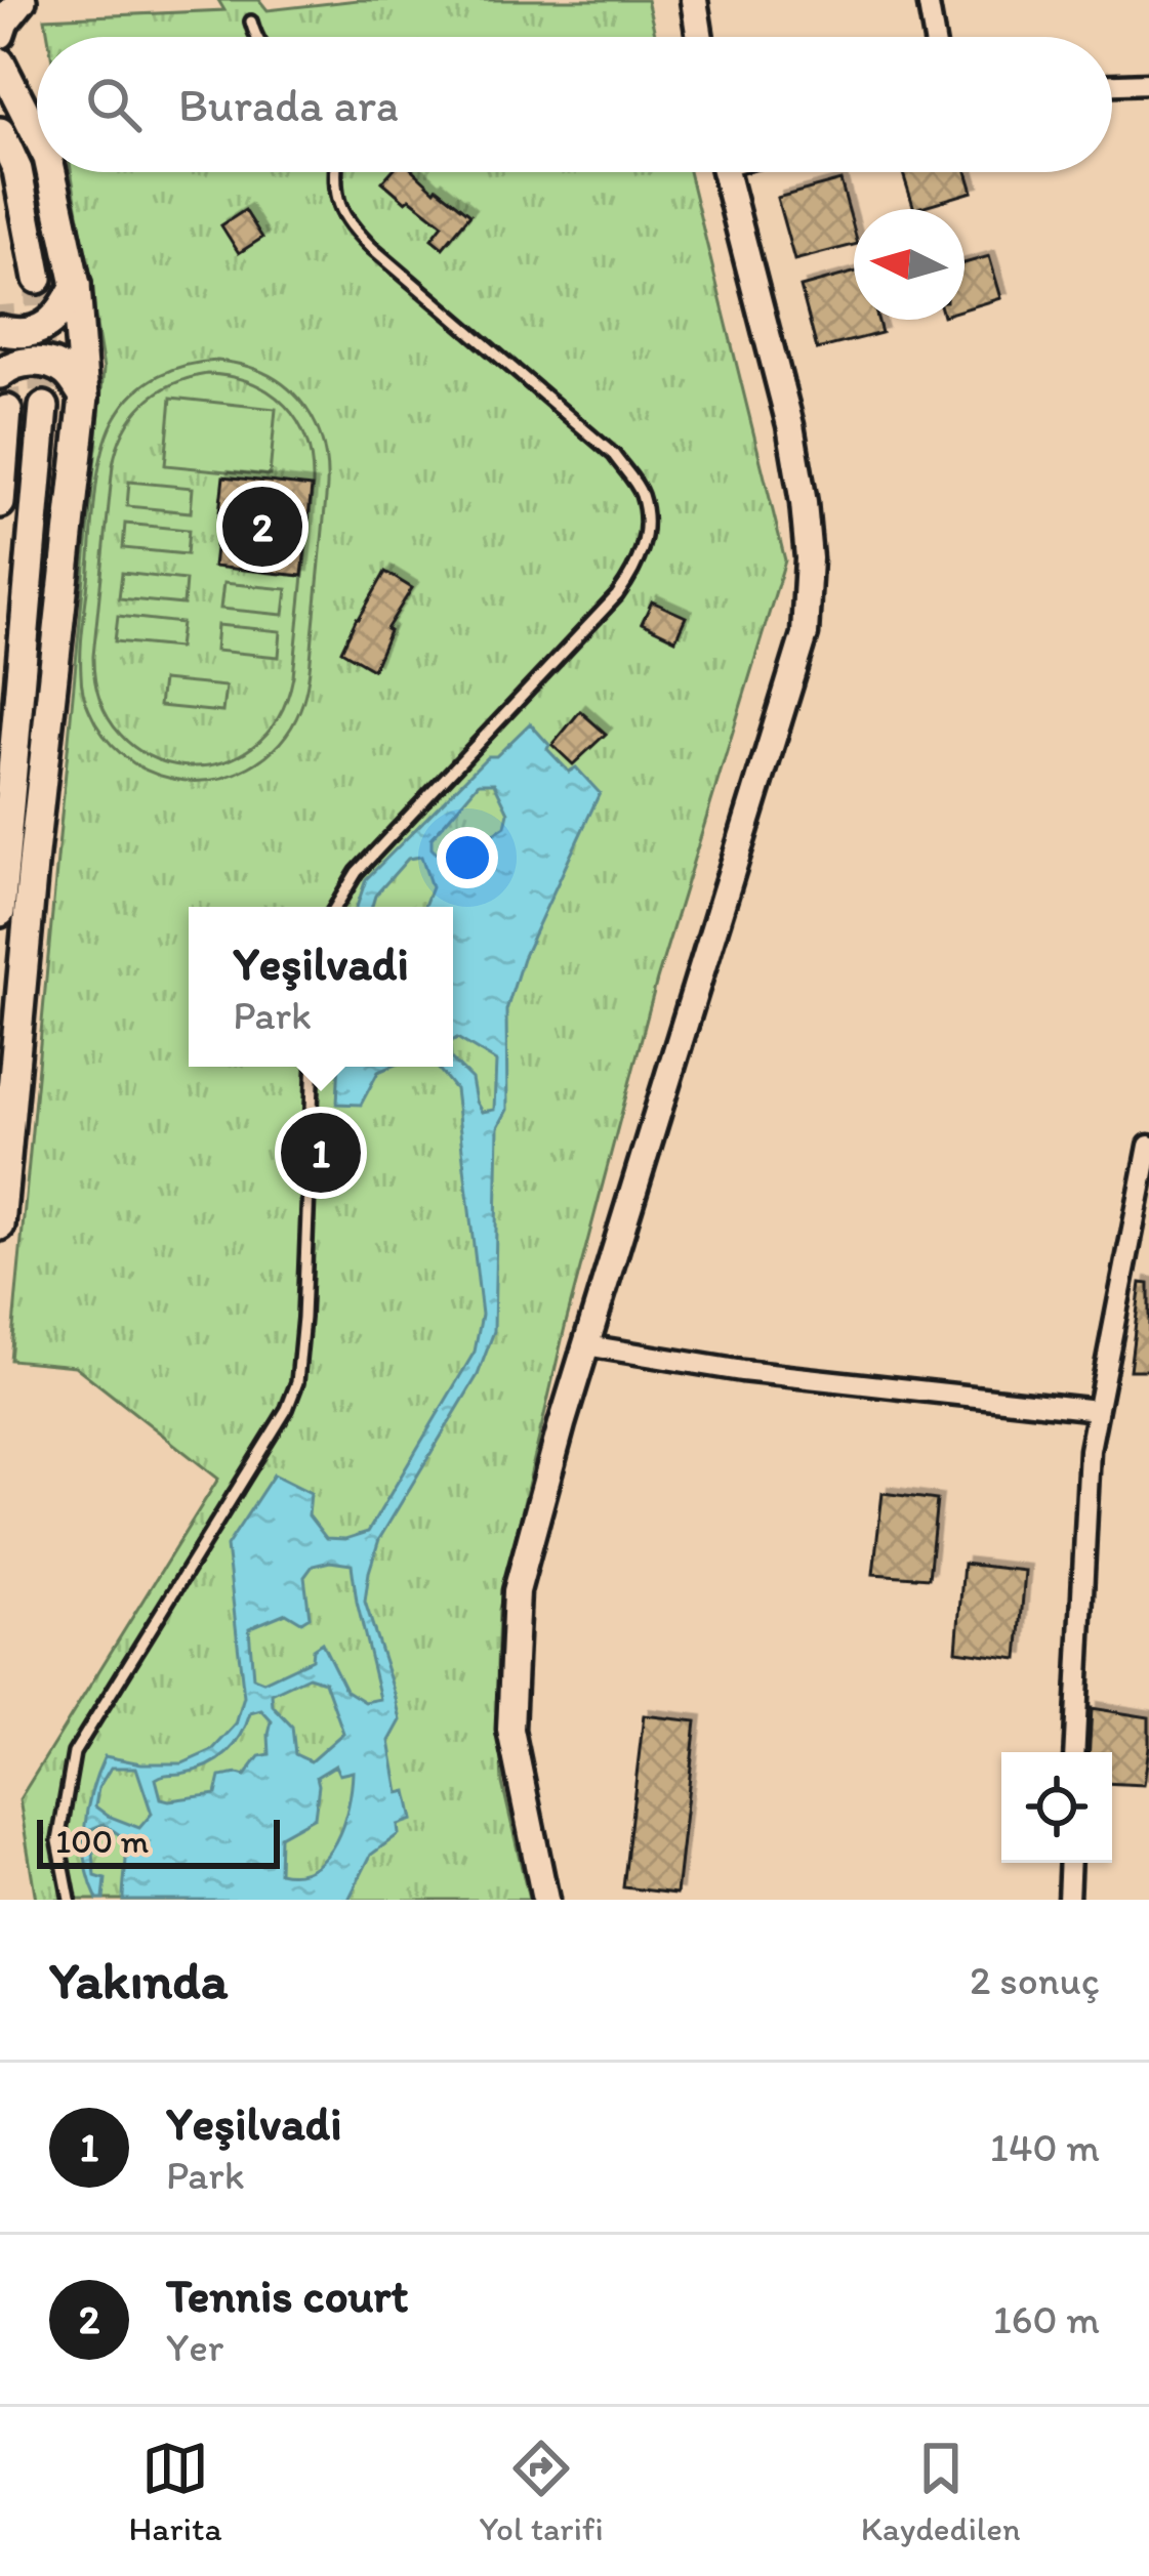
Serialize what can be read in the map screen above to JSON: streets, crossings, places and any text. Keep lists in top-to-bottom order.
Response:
{
  "scale_bar": "100 m",
  "north": "left",
  "page": {
    "search": "Burada ara",
    "pins": ["2", "1"],
    "popup": ["Yeşilvadi", "Park"],
    "scale": "100 m",
    "heading": ["Yakında", "2 sonuç"],
    "list": [
      {
        "mark": "1",
        "name": "Yeşilvadi",
        "note": "Park",
        "value": "140 m"
      },
      {
        "mark": "2",
        "name": "Tennis court",
        "note": "Yer",
        "value": "160 m"
      }
    ],
    "nav": ["Harita", "Yol tarifi", "Kaydedilen"]
  }
}
